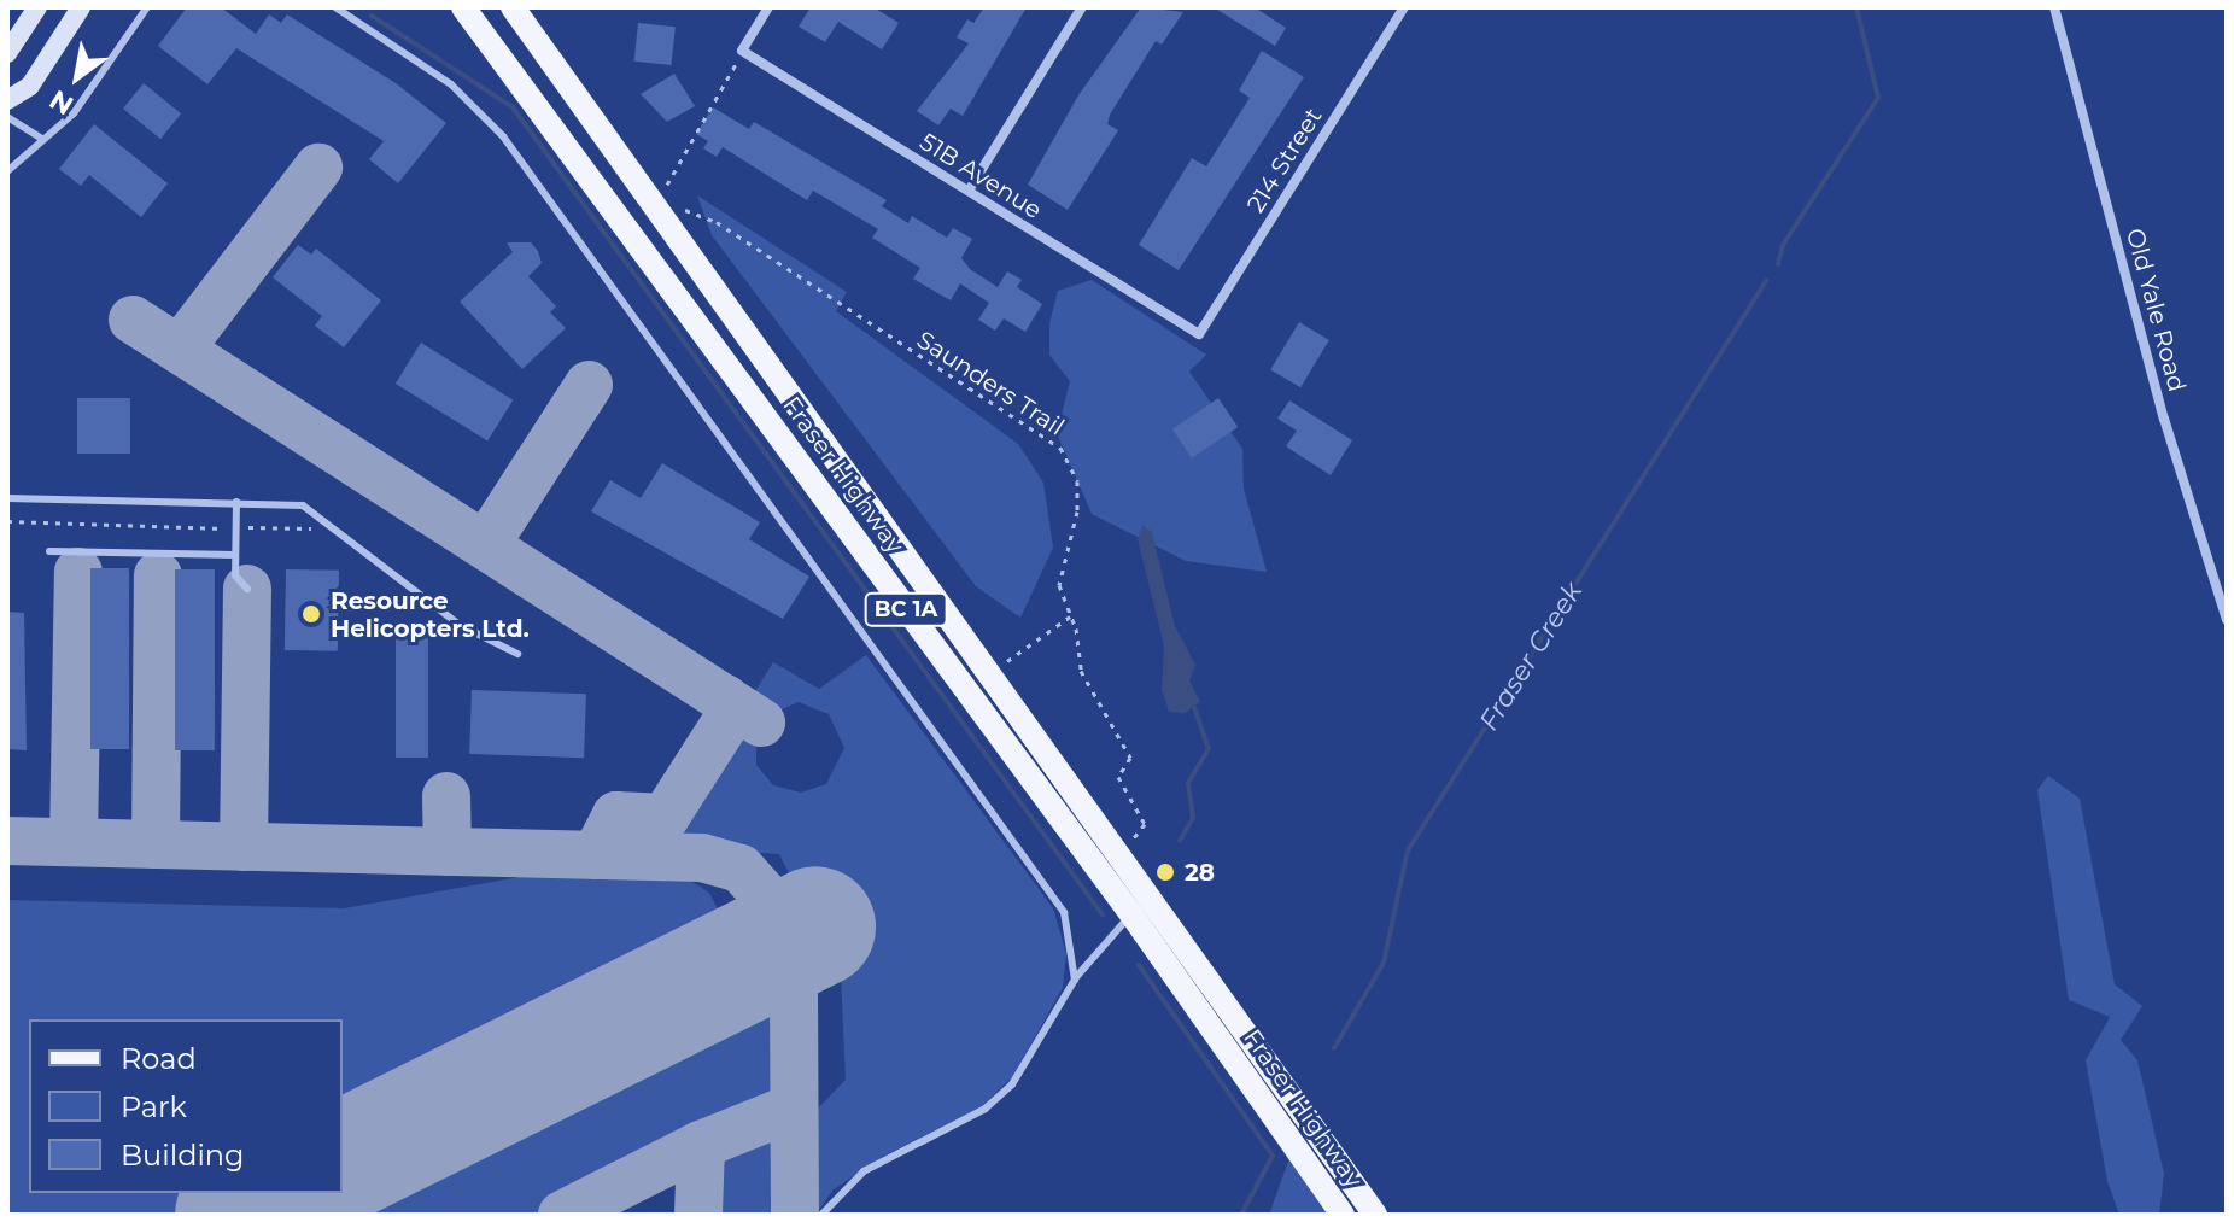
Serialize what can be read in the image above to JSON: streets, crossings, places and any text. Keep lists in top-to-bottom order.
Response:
{
  "streets": {
    "main road": ["Fraser Highway", "BC 1A"],
    "street": ["214 Street", "51B Avenue", "Old Yale Road"],
    "path": ["Saunders Trail"]
  },
  "crossings": [
    ["214 Street", "51B Avenue"]
  ],
  "water": ["Fraser Creek"],
  "places": ["Resource Helicopters Ltd.", "28"],
  "legend": ["Road", "Park", "Building"],
  "north": "bottom left"
}
